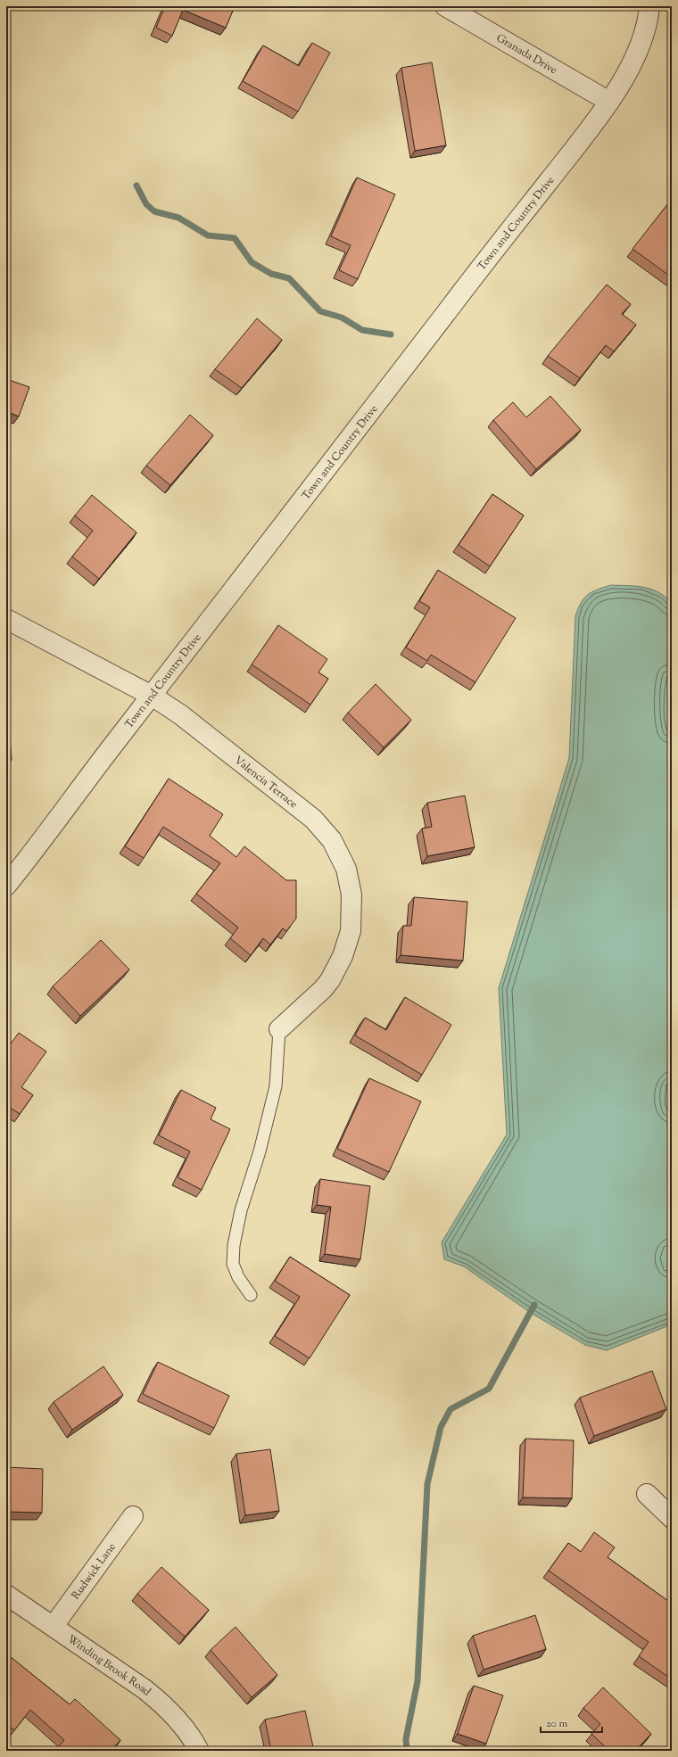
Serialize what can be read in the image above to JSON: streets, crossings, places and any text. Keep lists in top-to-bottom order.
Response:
{
  "streets": {
    "street": [
      "Granada Drive",
      "Town and Country Drive",
      "Valencia Terrace",
      "Rudwick Lane",
      "Winding Brook Road"
    ]
  },
  "crossings": [
    ["Granada Drive", "Town and Country Drive"],
    ["Town and Country Drive", "Valencia Terrace"],
    ["Rudwick Lane", "Winding Brook Road"]
  ],
  "scale_bar": "20 m"
}
